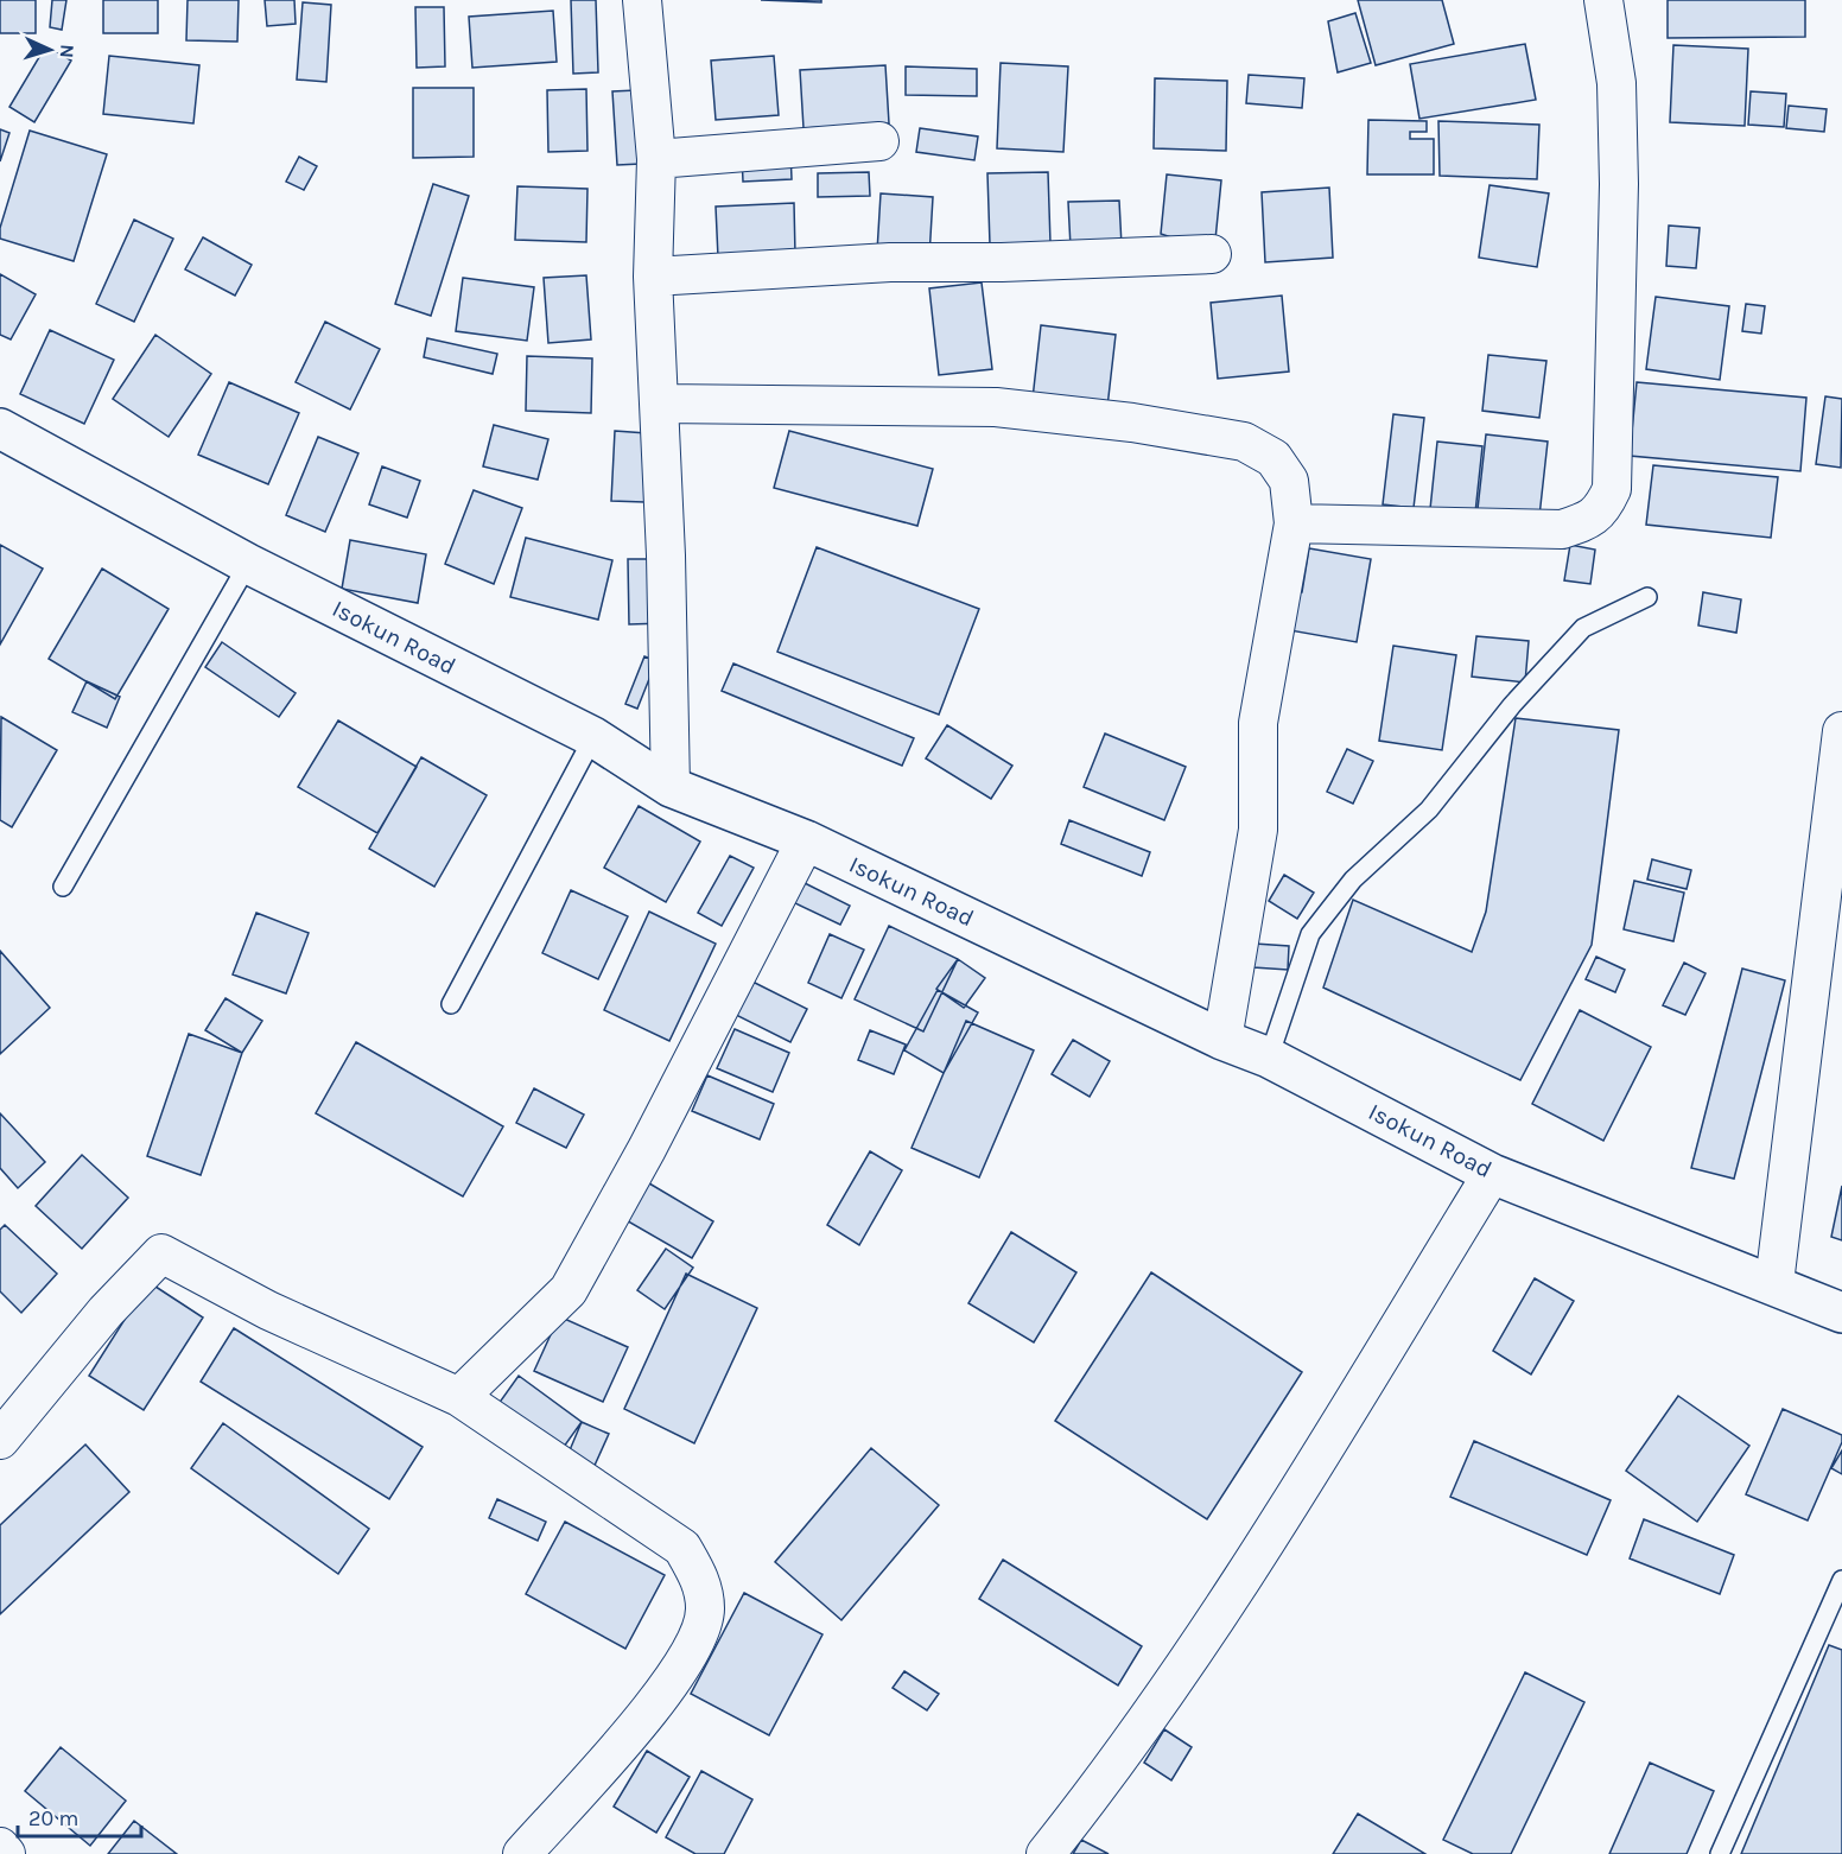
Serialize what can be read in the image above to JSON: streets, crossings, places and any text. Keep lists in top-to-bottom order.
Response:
{
  "streets": {
    "main road": ["Isokun Road"]
  },
  "scale_bar": "20 m",
  "north": "right"
}
